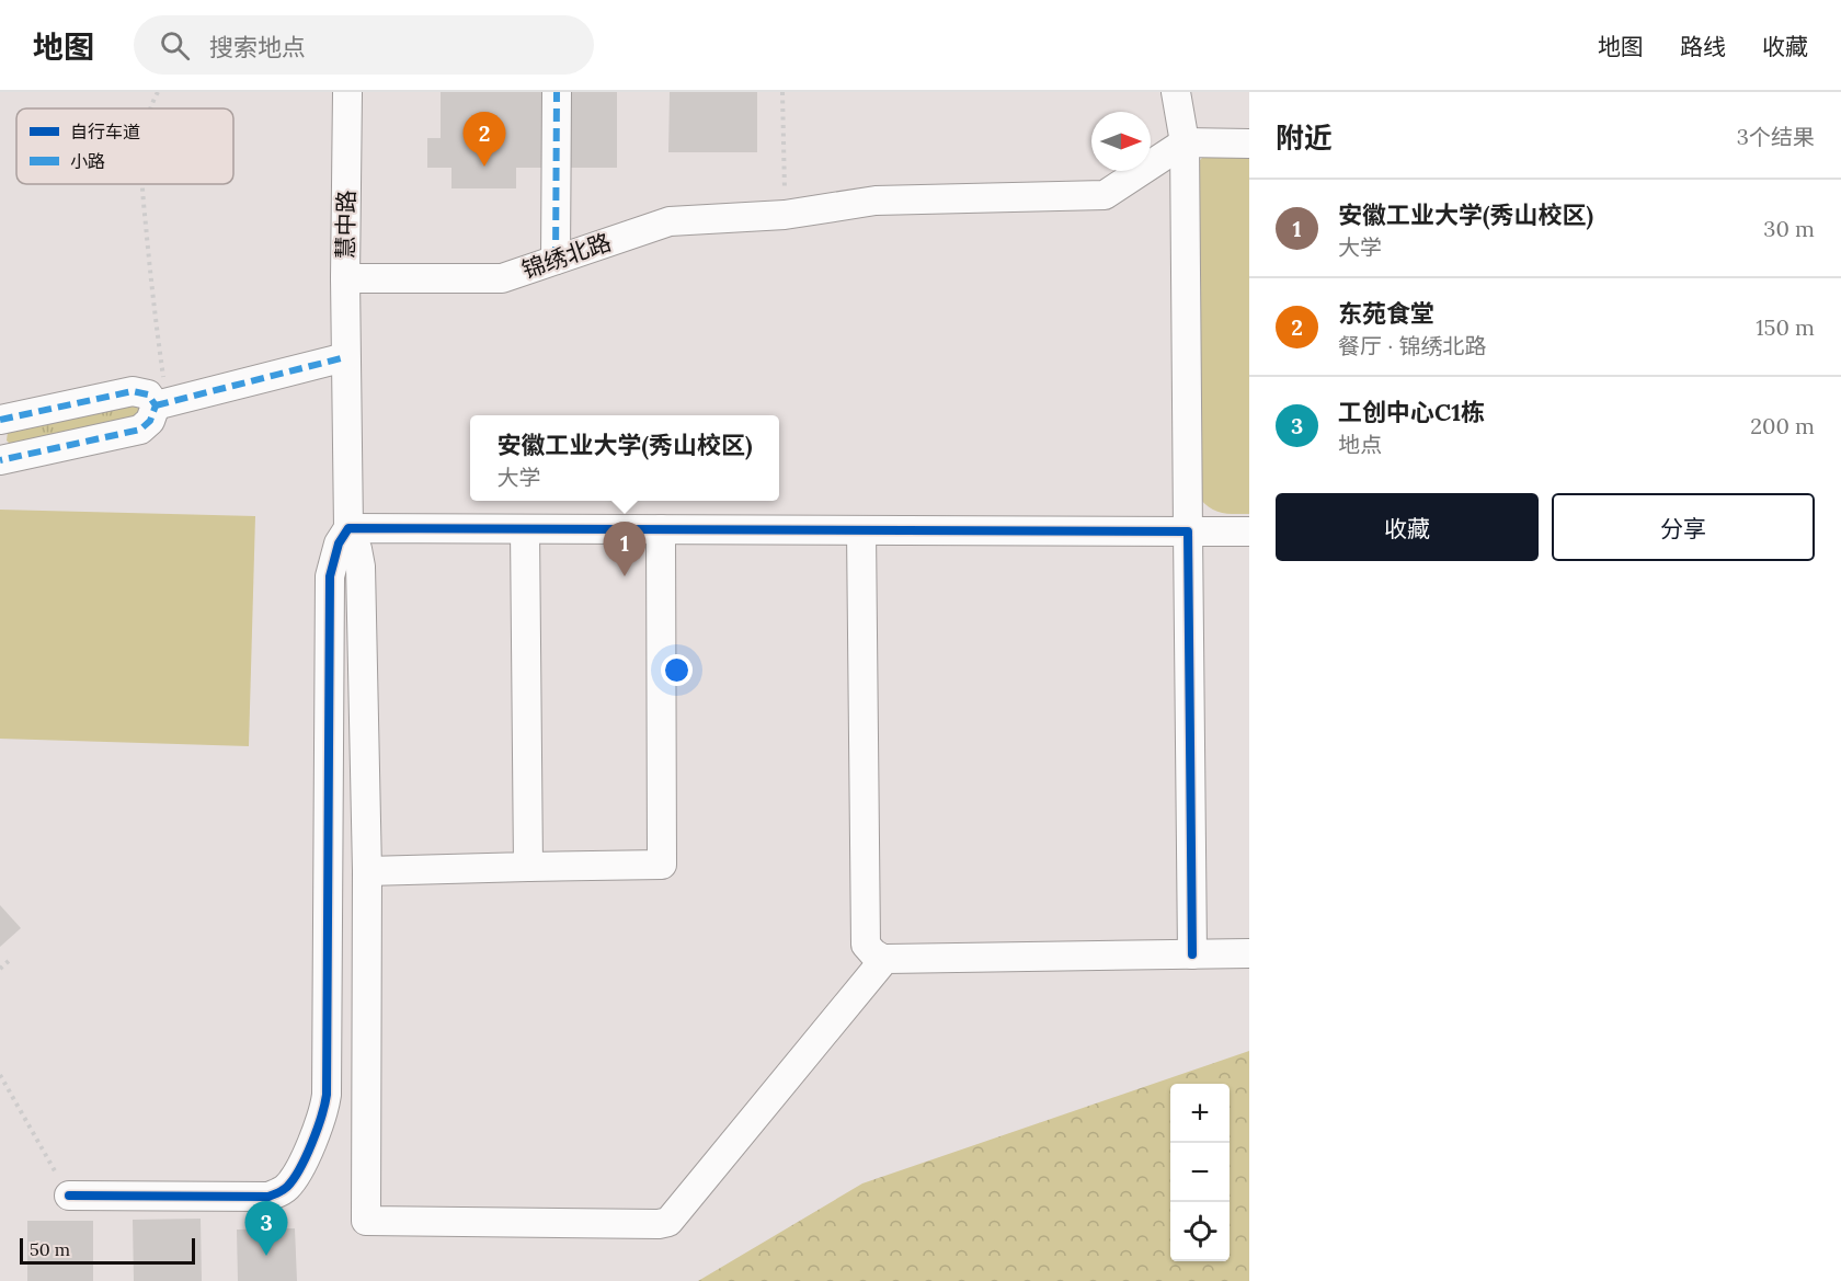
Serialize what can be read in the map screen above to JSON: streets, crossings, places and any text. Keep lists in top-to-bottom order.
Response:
{
  "streets": {
    "street": ["慧中路", "锦绣北路"]
  },
  "crossings": [
    ["慧中路", "锦绣北路"]
  ],
  "legend": ["自行车道", "小路"],
  "scale_bar": "50 m",
  "north": "right",
  "page": {
    "header": "地图",
    "search": "搜索地点",
    "nav": ["地图", "路线", "收藏"],
    "heading": ["附近", "3个结果"],
    "pins": ["2", "1", "3"],
    "list": [
      {
        "mark": "1",
        "name": "安徽工业大学(秀山校区)",
        "note": "大学",
        "value": "30 m"
      },
      {
        "mark": "2",
        "name": "东苑食堂",
        "note": "餐厅 · 锦绣北路",
        "value": "150 m"
      },
      {
        "mark": "3",
        "name": "工创中心C1栋",
        "note": "地点",
        "value": "200 m"
      }
    ],
    "popup": ["安徽工业大学(秀山校区)", "大学"],
    "buttons": ["收藏", "分享"],
    "map_buttons": ["+", "−"],
    "scale": "50 m"
  }
}
